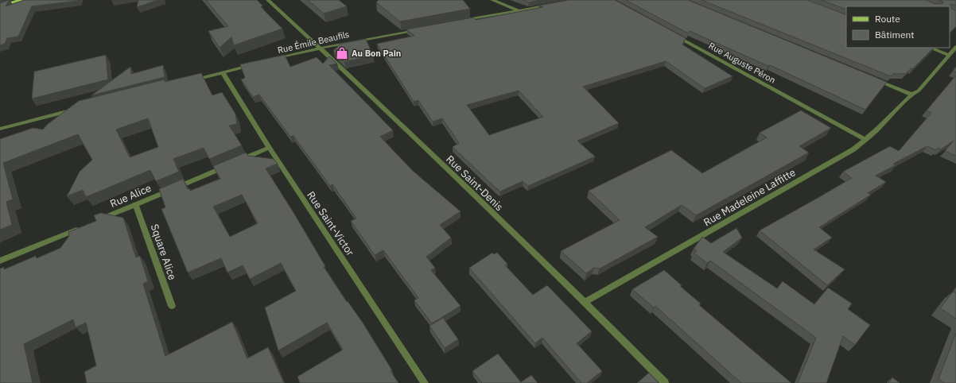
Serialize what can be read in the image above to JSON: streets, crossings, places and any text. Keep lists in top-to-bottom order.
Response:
{
  "streets": {
    "street": [
      "Rue Émile Beaufils",
      "Rue Auguste Péron",
      "Rue Saint-Denis",
      "Rue Alice",
      "Rue Madeleine Laffitte",
      "Rue Saint-Victor",
      "Square Alice"
    ]
  },
  "crossings": [
    ["Rue Émile Beaufils", "Rue Saint-Denis"],
    ["Rue Auguste Péron", "Rue Madeleine Laffitte"],
    ["Rue Saint-Denis", "Rue Madeleine Laffitte"],
    ["Rue Alice", "Rue Saint-Victor"],
    ["Rue Alice", "Square Alice"]
  ],
  "places": {
    "shop": ["Au Bon Pain"]
  },
  "legend": ["Route", "Bâtiment"]
}
